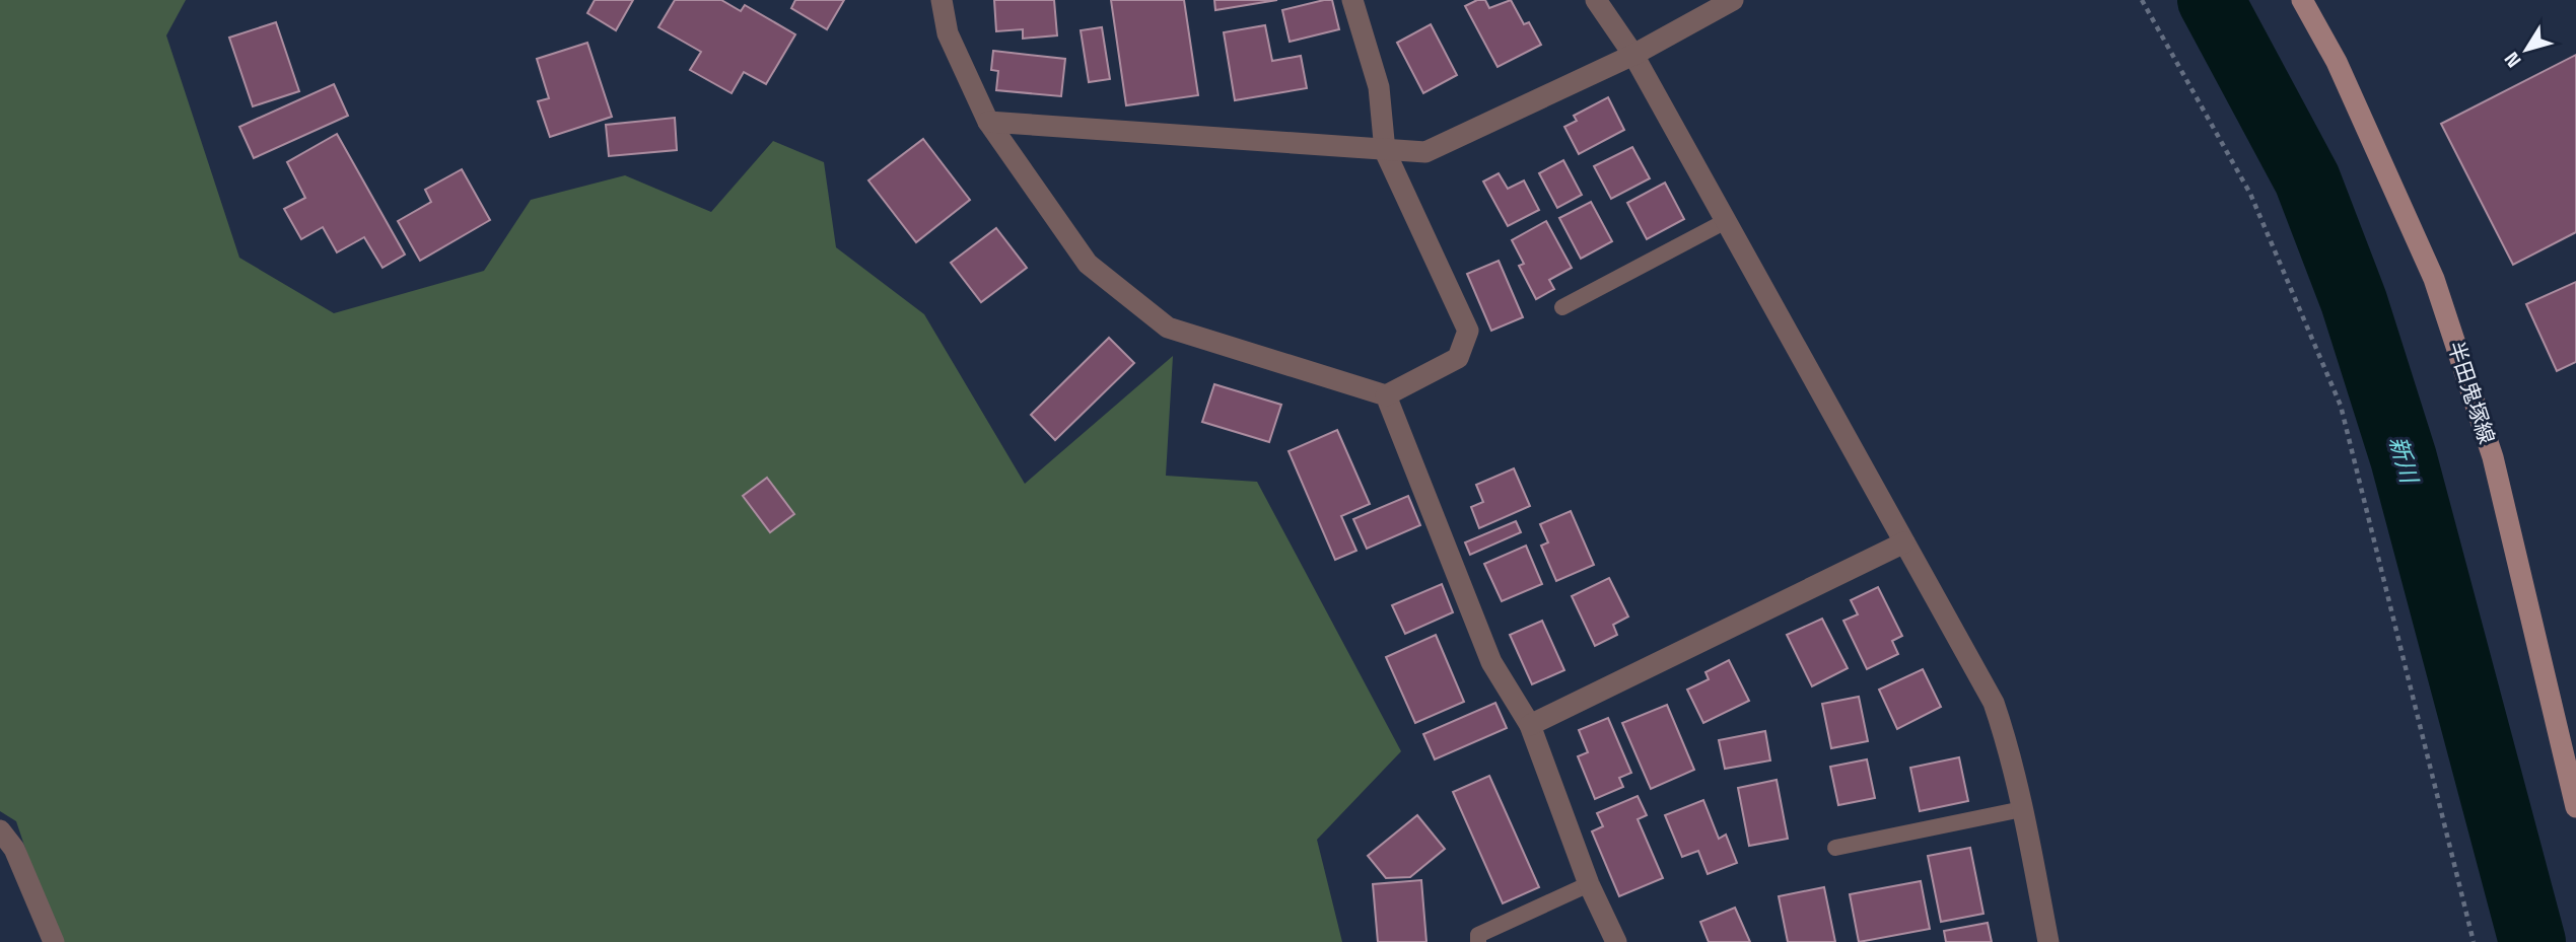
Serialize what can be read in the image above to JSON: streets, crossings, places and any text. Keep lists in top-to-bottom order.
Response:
{
  "streets": {
    "main road": ["半田鬼塚線"]
  },
  "water": ["新川"],
  "north": "bottom left"
}
